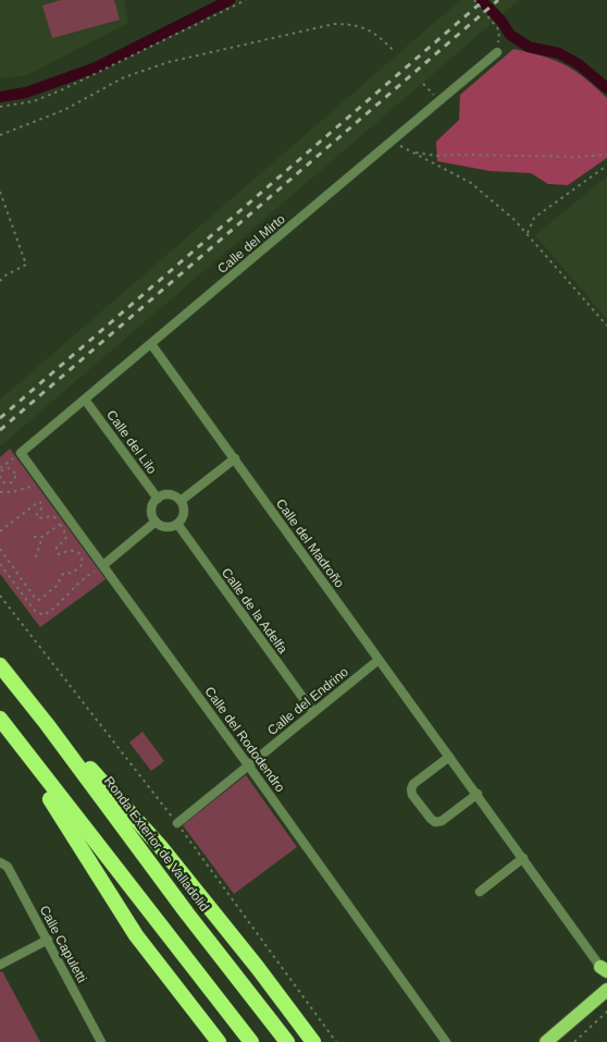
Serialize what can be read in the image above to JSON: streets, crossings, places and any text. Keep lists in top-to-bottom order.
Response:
{
  "streets": {
    "highway": ["Ronda Exterior de Valladolid"],
    "street": [
      "Calle del Mirto",
      "Calle del Lilo",
      "Calle del Madroño",
      "Calle de la Adelfa",
      "Calle del Endrino",
      "Calle del Rododendro",
      "Calle Capuletti"
    ]
  },
  "crossings": [
    ["Calle del Mirto", "Calle del Lilo"],
    ["Calle del Mirto", "Calle del Madroño"],
    ["Calle del Mirto", "Calle del Rododendro"],
    ["Calle del Lilo", "Calle de la Adelfa"],
    ["Calle del Madroño", "Calle del Endrino"],
    ["Calle de la Adelfa", "Calle del Endrino"],
    ["Calle del Endrino", "Calle del Rododendro"]
  ]
}
